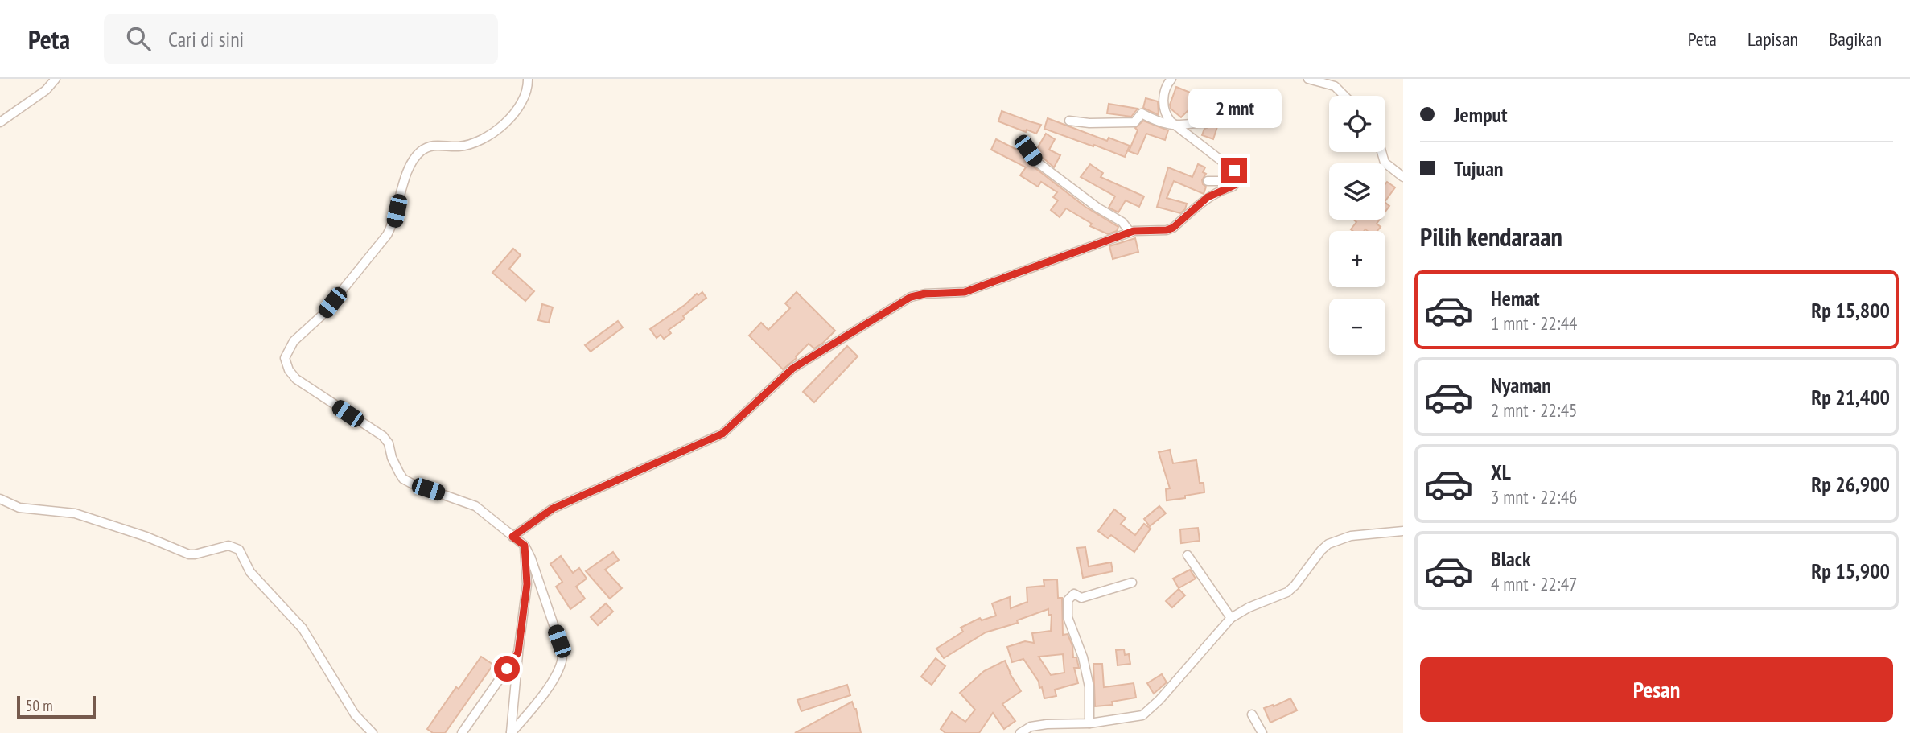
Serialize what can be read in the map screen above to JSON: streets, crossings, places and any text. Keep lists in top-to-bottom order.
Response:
{
  "scale_bar": "50 m",
  "page": {
    "header": "Peta",
    "search": "Cari di sini",
    "nav": ["Peta", "Lapisan", "Bagikan"],
    "banner": ["Jemput", "Tujuan"],
    "bubble": "2 mnt",
    "map_buttons": ["+", "−"],
    "heading": "Pilih kendaraan",
    "list": [
      {
        "name": "Hemat",
        "note": "1 mnt · 22:44",
        "value": "Rp 15,800"
      },
      {
        "name": "Nyaman",
        "note": "2 mnt · 22:45",
        "value": "Rp 21,400"
      },
      {
        "name": "XL",
        "note": "3 mnt · 22:46",
        "value": "Rp 26,900"
      },
      {
        "name": "Black",
        "note": "4 mnt · 22:47",
        "value": "Rp 15,900"
      }
    ],
    "buttons": "Pesan",
    "scale": "50 m"
  }
}
